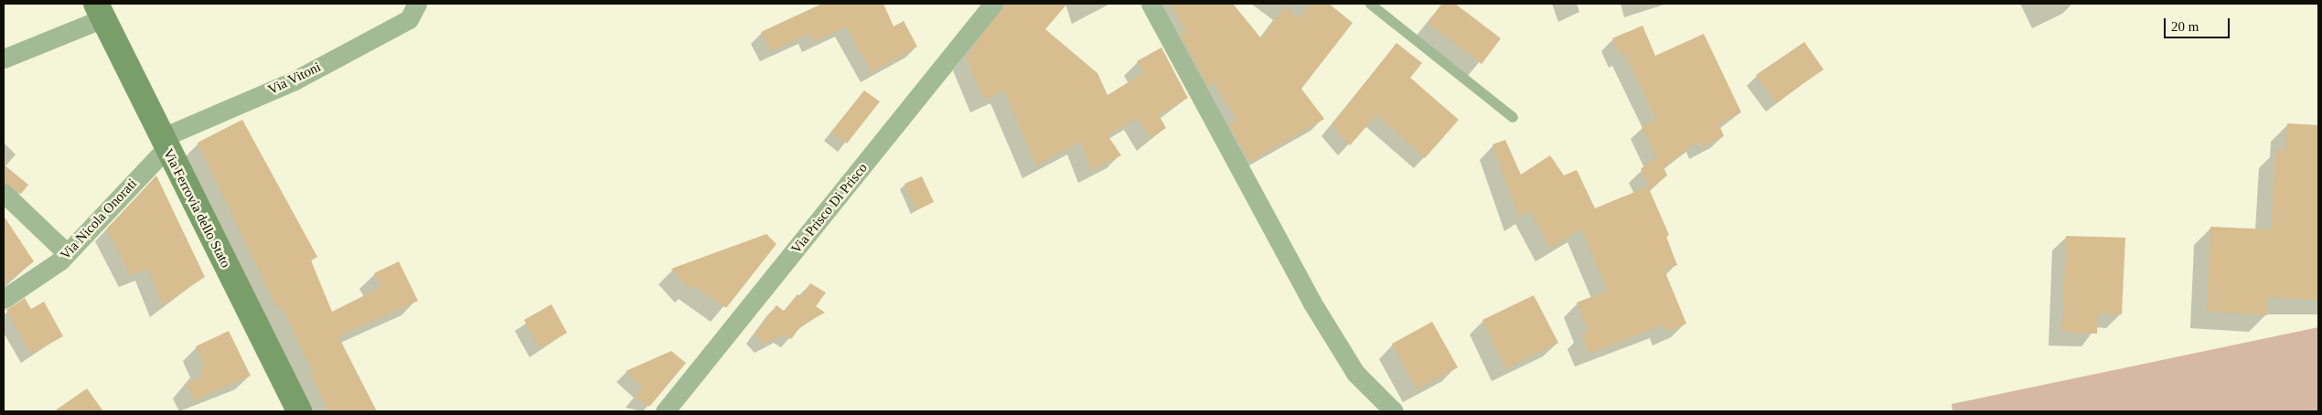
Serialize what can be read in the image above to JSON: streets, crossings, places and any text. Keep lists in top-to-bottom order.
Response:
{
  "streets": {
    "main road": ["Via Ferrovia dello Stato"],
    "street": ["Via Vitoni", "Via Prisco Di Prisco", "Via Nicola Onorati"]
  },
  "crossings": [
    ["Via Vitoni", "Via Ferrovia dello Stato"],
    ["Via Vitoni", "Via Nicola Onorati"],
    ["Via Ferrovia dello Stato", "Via Nicola Onorati"]
  ],
  "scale_bar": "20 m"
}
